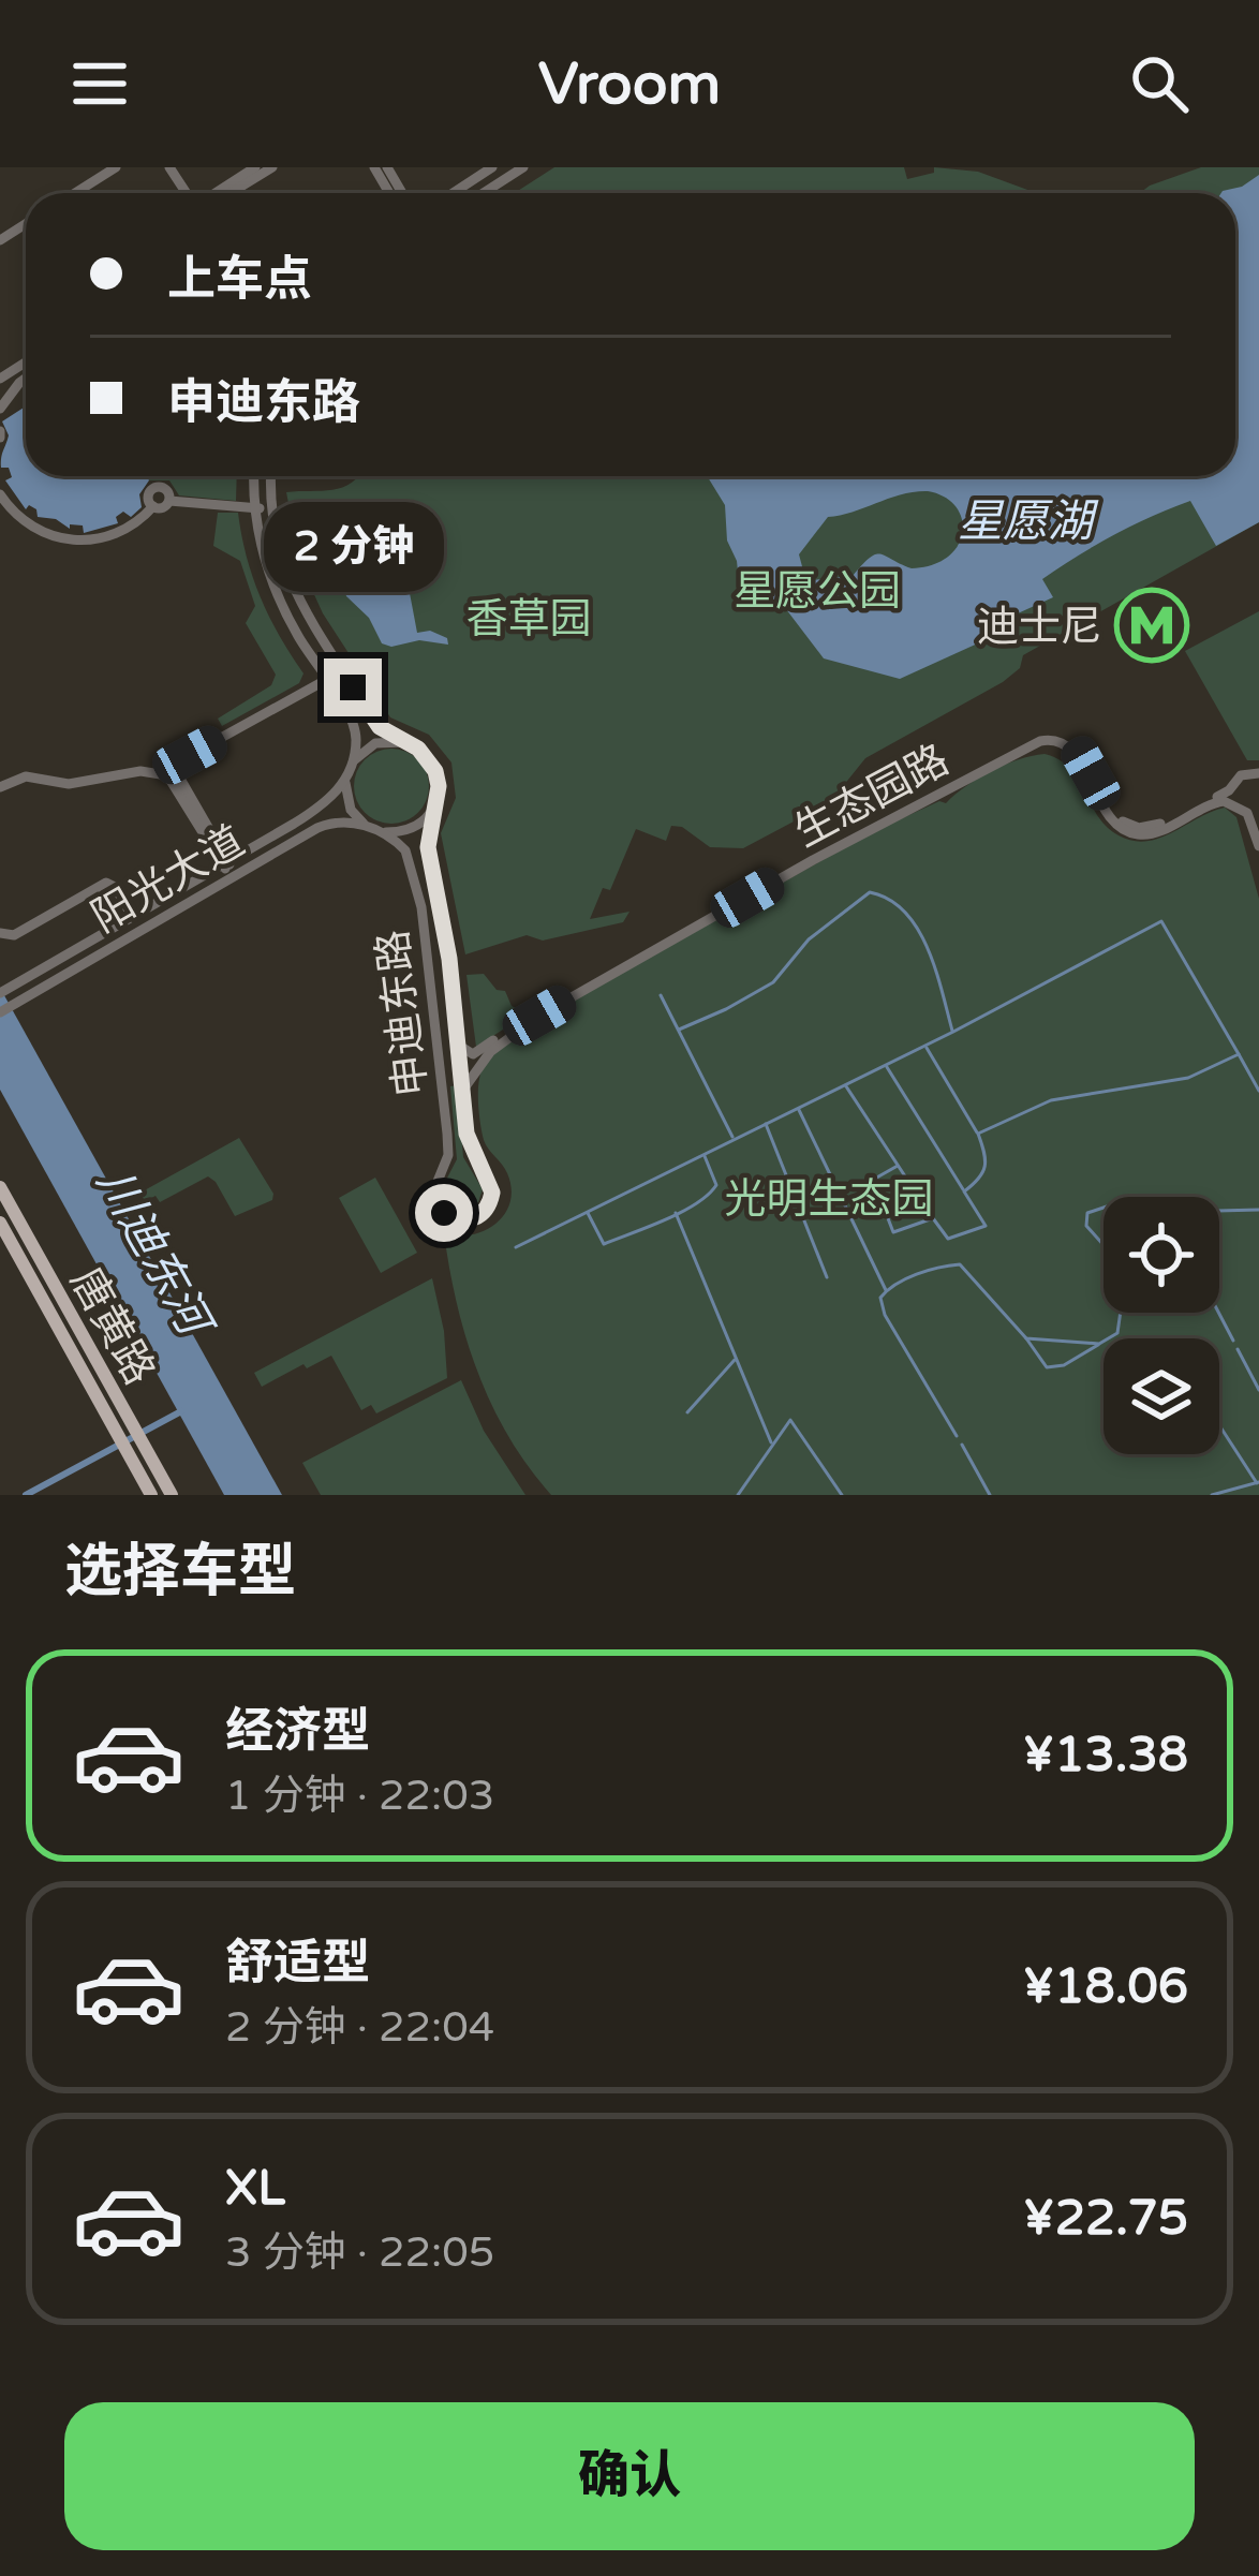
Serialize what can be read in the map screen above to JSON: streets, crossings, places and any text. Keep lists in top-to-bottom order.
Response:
{
  "streets": {
    "main road": ["唐黄路"],
    "street": ["生态园路", "阳光大道", "申迪东路"]
  },
  "crossings": [
    ["生态园路", "申迪东路"],
    ["阳光大道", "申迪东路"]
  ],
  "water": ["星愿湖", "川迪东河"],
  "parks": ["星愿公园", "香草园", "光明生态园"],
  "places": {
    "metro station": ["迪士尼"]
  },
  "page": {
    "header": "Vroom",
    "banner": ["上车点", "申迪东路"],
    "bubble": "2 分钟",
    "heading": "选择车型",
    "list": [
      {
        "name": "经济型",
        "note": "1 分钟 · 22:03",
        "value": "¥13.38"
      },
      {
        "name": "舒适型",
        "note": "2 分钟 · 22:04",
        "value": "¥18.06"
      },
      {
        "name": "XL",
        "note": "3 分钟 · 22:05",
        "value": "¥22.75"
      }
    ],
    "buttons": "确认"
  }
}
